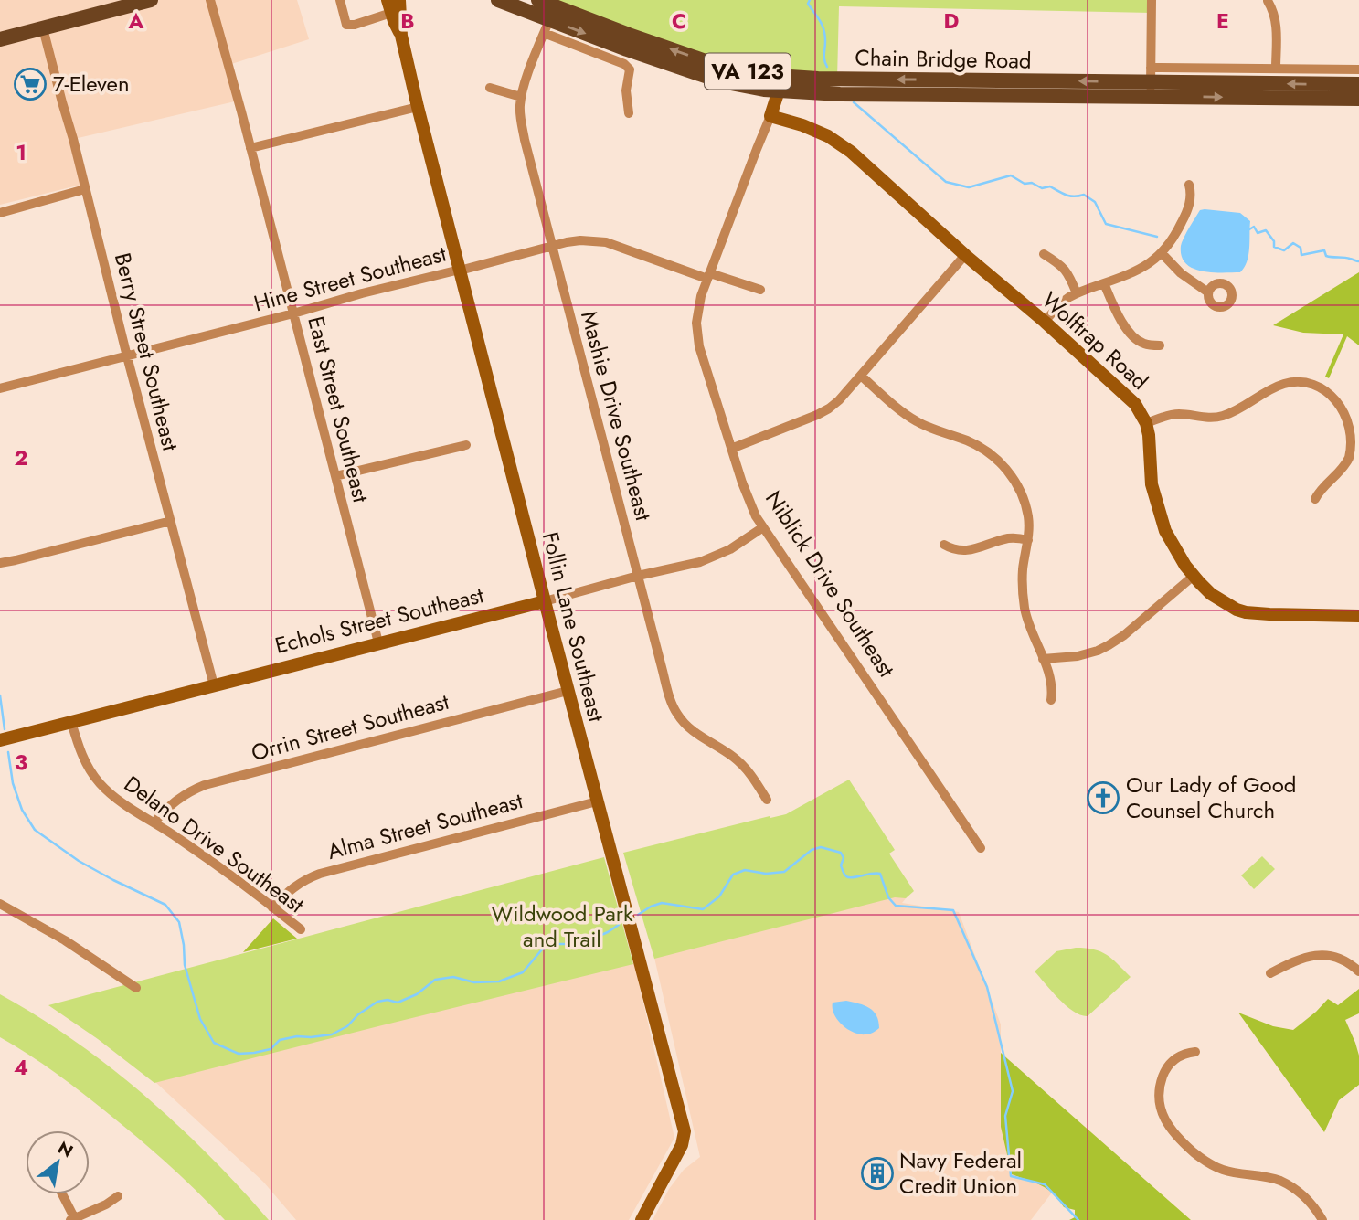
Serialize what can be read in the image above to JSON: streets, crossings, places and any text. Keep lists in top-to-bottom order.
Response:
{
  "streets": {
    "main road": ["Chain Bridge Road", "VA 123"],
    "street": [
      "Hine Street Southeast",
      "Wolftrap Road",
      "Berry Street Southeast",
      "East Street Southeast",
      "Mashie Drive Southeast",
      "Niblick Drive Southeast",
      "Echols Street Southeast",
      "Follin Lane Southeast",
      "Orrin Street Southeast",
      "Alma Street Southeast",
      "Delano Drive Southeast"
    ]
  },
  "crossings": [
    ["Chain Bridge Road", "VA 123"],
    ["Chain Bridge Road", "Niblick Drive Southeast"],
    ["VA 123", "Mashie Drive Southeast"],
    ["VA 123", "Niblick Drive Southeast"],
    ["Hine Street Southeast", "Berry Street Southeast"],
    ["Hine Street Southeast", "East Street Southeast"],
    ["Hine Street Southeast", "Mashie Drive Southeast"],
    ["Hine Street Southeast", "Niblick Drive Southeast"],
    ["Hine Street Southeast", "Follin Lane Southeast"],
    ["Wolftrap Road", "Niblick Drive Southeast"],
    ["Berry Street Southeast", "Echols Street Southeast"],
    ["East Street Southeast", "Echols Street Southeast"],
    ["Mashie Drive Southeast", "Echols Street Southeast"],
    ["Niblick Drive Southeast", "Echols Street Southeast"],
    ["Echols Street Southeast", "Follin Lane Southeast"],
    ["Echols Street Southeast", "Delano Drive Southeast"],
    ["Follin Lane Southeast", "Orrin Street Southeast"],
    ["Follin Lane Southeast", "Alma Street Southeast"],
    ["Orrin Street Southeast", "Delano Drive Southeast"],
    ["Alma Street Southeast", "Delano Drive Southeast"]
  ],
  "parks": ["Wildwood Park and Trail"],
  "places": {
    "supermarket": ["7-Eleven"],
    "church": ["Our Lady of Good Counsel Church"],
    "building": ["Navy Federal Credit Union"]
  },
  "north": "top right",
  "grid": {
    "columns": [
      "A",
      "B",
      "C",
      "D",
      "E"
    ],
    "rows": [
      "1",
      "2",
      "3",
      "4"
    ]
  }
}
